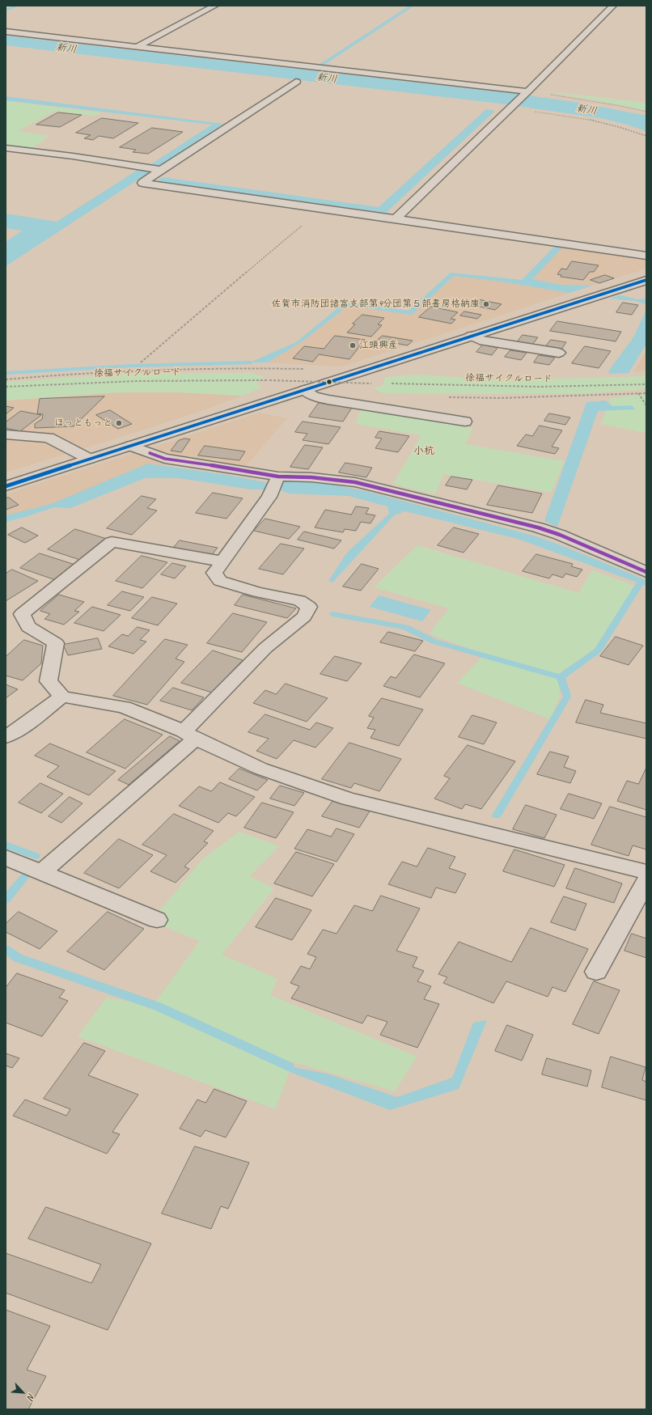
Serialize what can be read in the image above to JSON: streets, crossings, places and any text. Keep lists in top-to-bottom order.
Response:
{
  "streets": {
    "path": ["徐福サイクルロード"]
  },
  "districts": ["小杭"],
  "water": ["新川"],
  "places": ["佐賀市消防団諸富支部第4分団第５部書房格納庫", "江頭興産", "ほっともっと"],
  "north": "bottom right"
}
